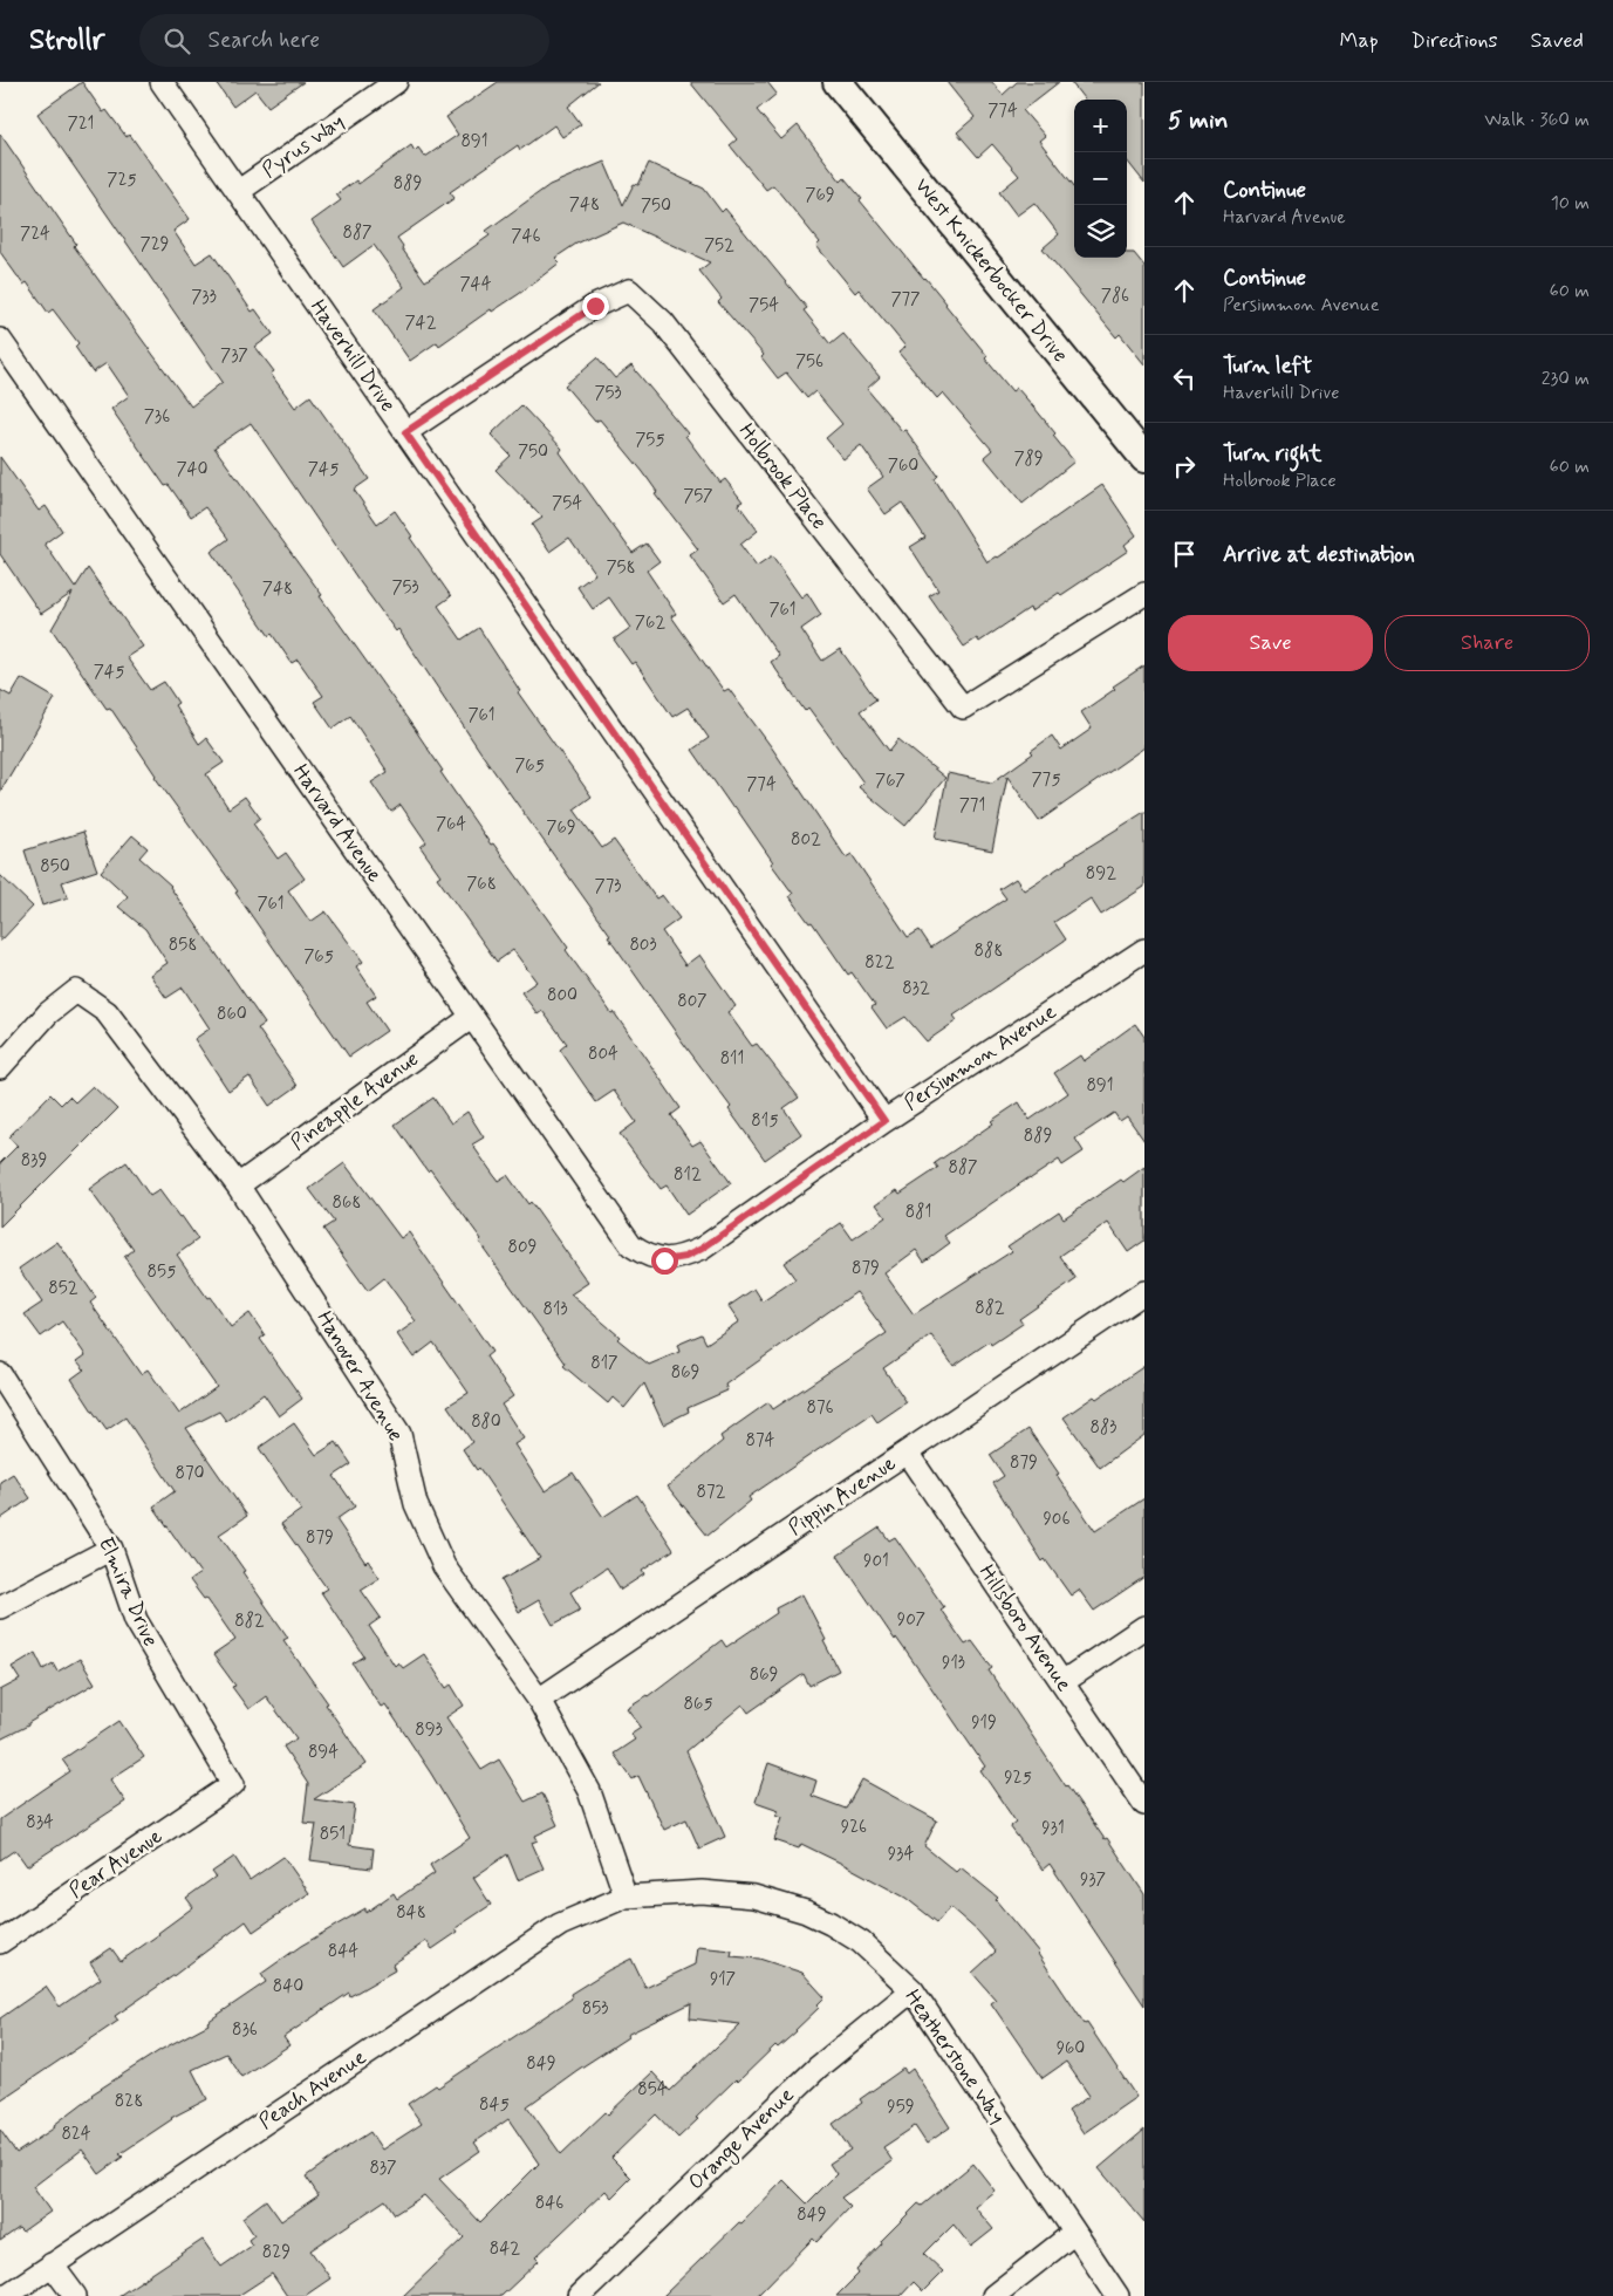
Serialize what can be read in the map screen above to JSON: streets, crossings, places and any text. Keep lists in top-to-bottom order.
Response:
{
  "streets": {
    "street": [
      "Pyrus Way",
      "West Knickerbocker Drive",
      "Haverhill Drive",
      "Holbrook Place",
      "Harvard Avenue",
      "Persimmon Avenue",
      "Pineapple Avenue",
      "Hanover Avenue",
      "Pippin Avenue",
      "Elmira Drive",
      "Hillsboro Avenue",
      "Pear Avenue",
      "Heatherstone Way",
      "Peach Avenue",
      "Orange Avenue"
    ]
  },
  "crossings": [
    ["Pyrus Way", "Haverhill Drive"],
    ["Haverhill Drive", "Holbrook Place"],
    ["Haverhill Drive", "Persimmon Avenue"],
    ["Harvard Avenue", "Persimmon Avenue"],
    ["Harvard Avenue", "Pineapple Avenue"],
    ["Pineapple Avenue", "Hanover Avenue"],
    ["Hanover Avenue", "Pippin Avenue"],
    ["Hanover Avenue", "Heatherstone Way"],
    ["Hanover Avenue", "Peach Avenue"],
    ["Pippin Avenue", "Hillsboro Avenue"],
    ["Elmira Drive", "Pear Avenue"],
    ["Heatherstone Way", "Peach Avenue"],
    ["Heatherstone Way", "Orange Avenue"]
  ],
  "house_numbers": [
    "774",
    "721",
    "891",
    "725",
    "889",
    "769",
    "748",
    "750",
    "887",
    "724",
    "746",
    "729",
    "752",
    "744",
    "786",
    "733",
    "777",
    "754",
    "742",
    "737",
    "756",
    "753",
    "736",
    "755",
    "750",
    "789",
    "760",
    "740",
    "745",
    "757",
    "754",
    "758",
    "753",
    "748",
    "761",
    "762",
    "745",
    "761",
    "765",
    "775",
    "767",
    "774",
    "771",
    "764",
    "769",
    "802",
    "850",
    "892",
    "768",
    "773",
    "761",
    "858",
    "803",
    "888",
    "765",
    "822",
    "832",
    "800",
    "807",
    "860",
    "804",
    "811",
    "891",
    "815",
    "889",
    "839",
    "887",
    "812",
    "868",
    "881",
    "809",
    "879",
    "855",
    "852",
    "882",
    "813",
    "817",
    "869",
    "876",
    "880",
    "883",
    "874",
    "879",
    "870",
    "872",
    "906",
    "879",
    "901",
    "907",
    "882",
    "913",
    "869",
    "865",
    "919",
    "893",
    "894",
    "925",
    "834",
    "926",
    "931",
    "851",
    "934",
    "937",
    "848",
    "844",
    "917",
    "840",
    "853",
    "836",
    "960",
    "849",
    "854",
    "828",
    "845",
    "959",
    "824",
    "837",
    "846",
    "849",
    "842",
    "829"
  ],
  "page": {
    "header": "Strollr",
    "search": "Search here",
    "nav": ["Map", "Directions", "Saved"],
    "heading": ["5 min", "Walk · 360 m"],
    "map_buttons": ["+", "−"],
    "list": [
      ["Continue", "Harvard Avenue", "10 m"],
      ["Continue", "Persimmon Avenue", "60 m"],
      ["Turn left", "Haverhill Drive", "230 m"],
      ["Turn right", "Holbrook Place", "60 m"],
      "Arrive at destination"
    ],
    "buttons": ["Save", "Share"]
  }
}
